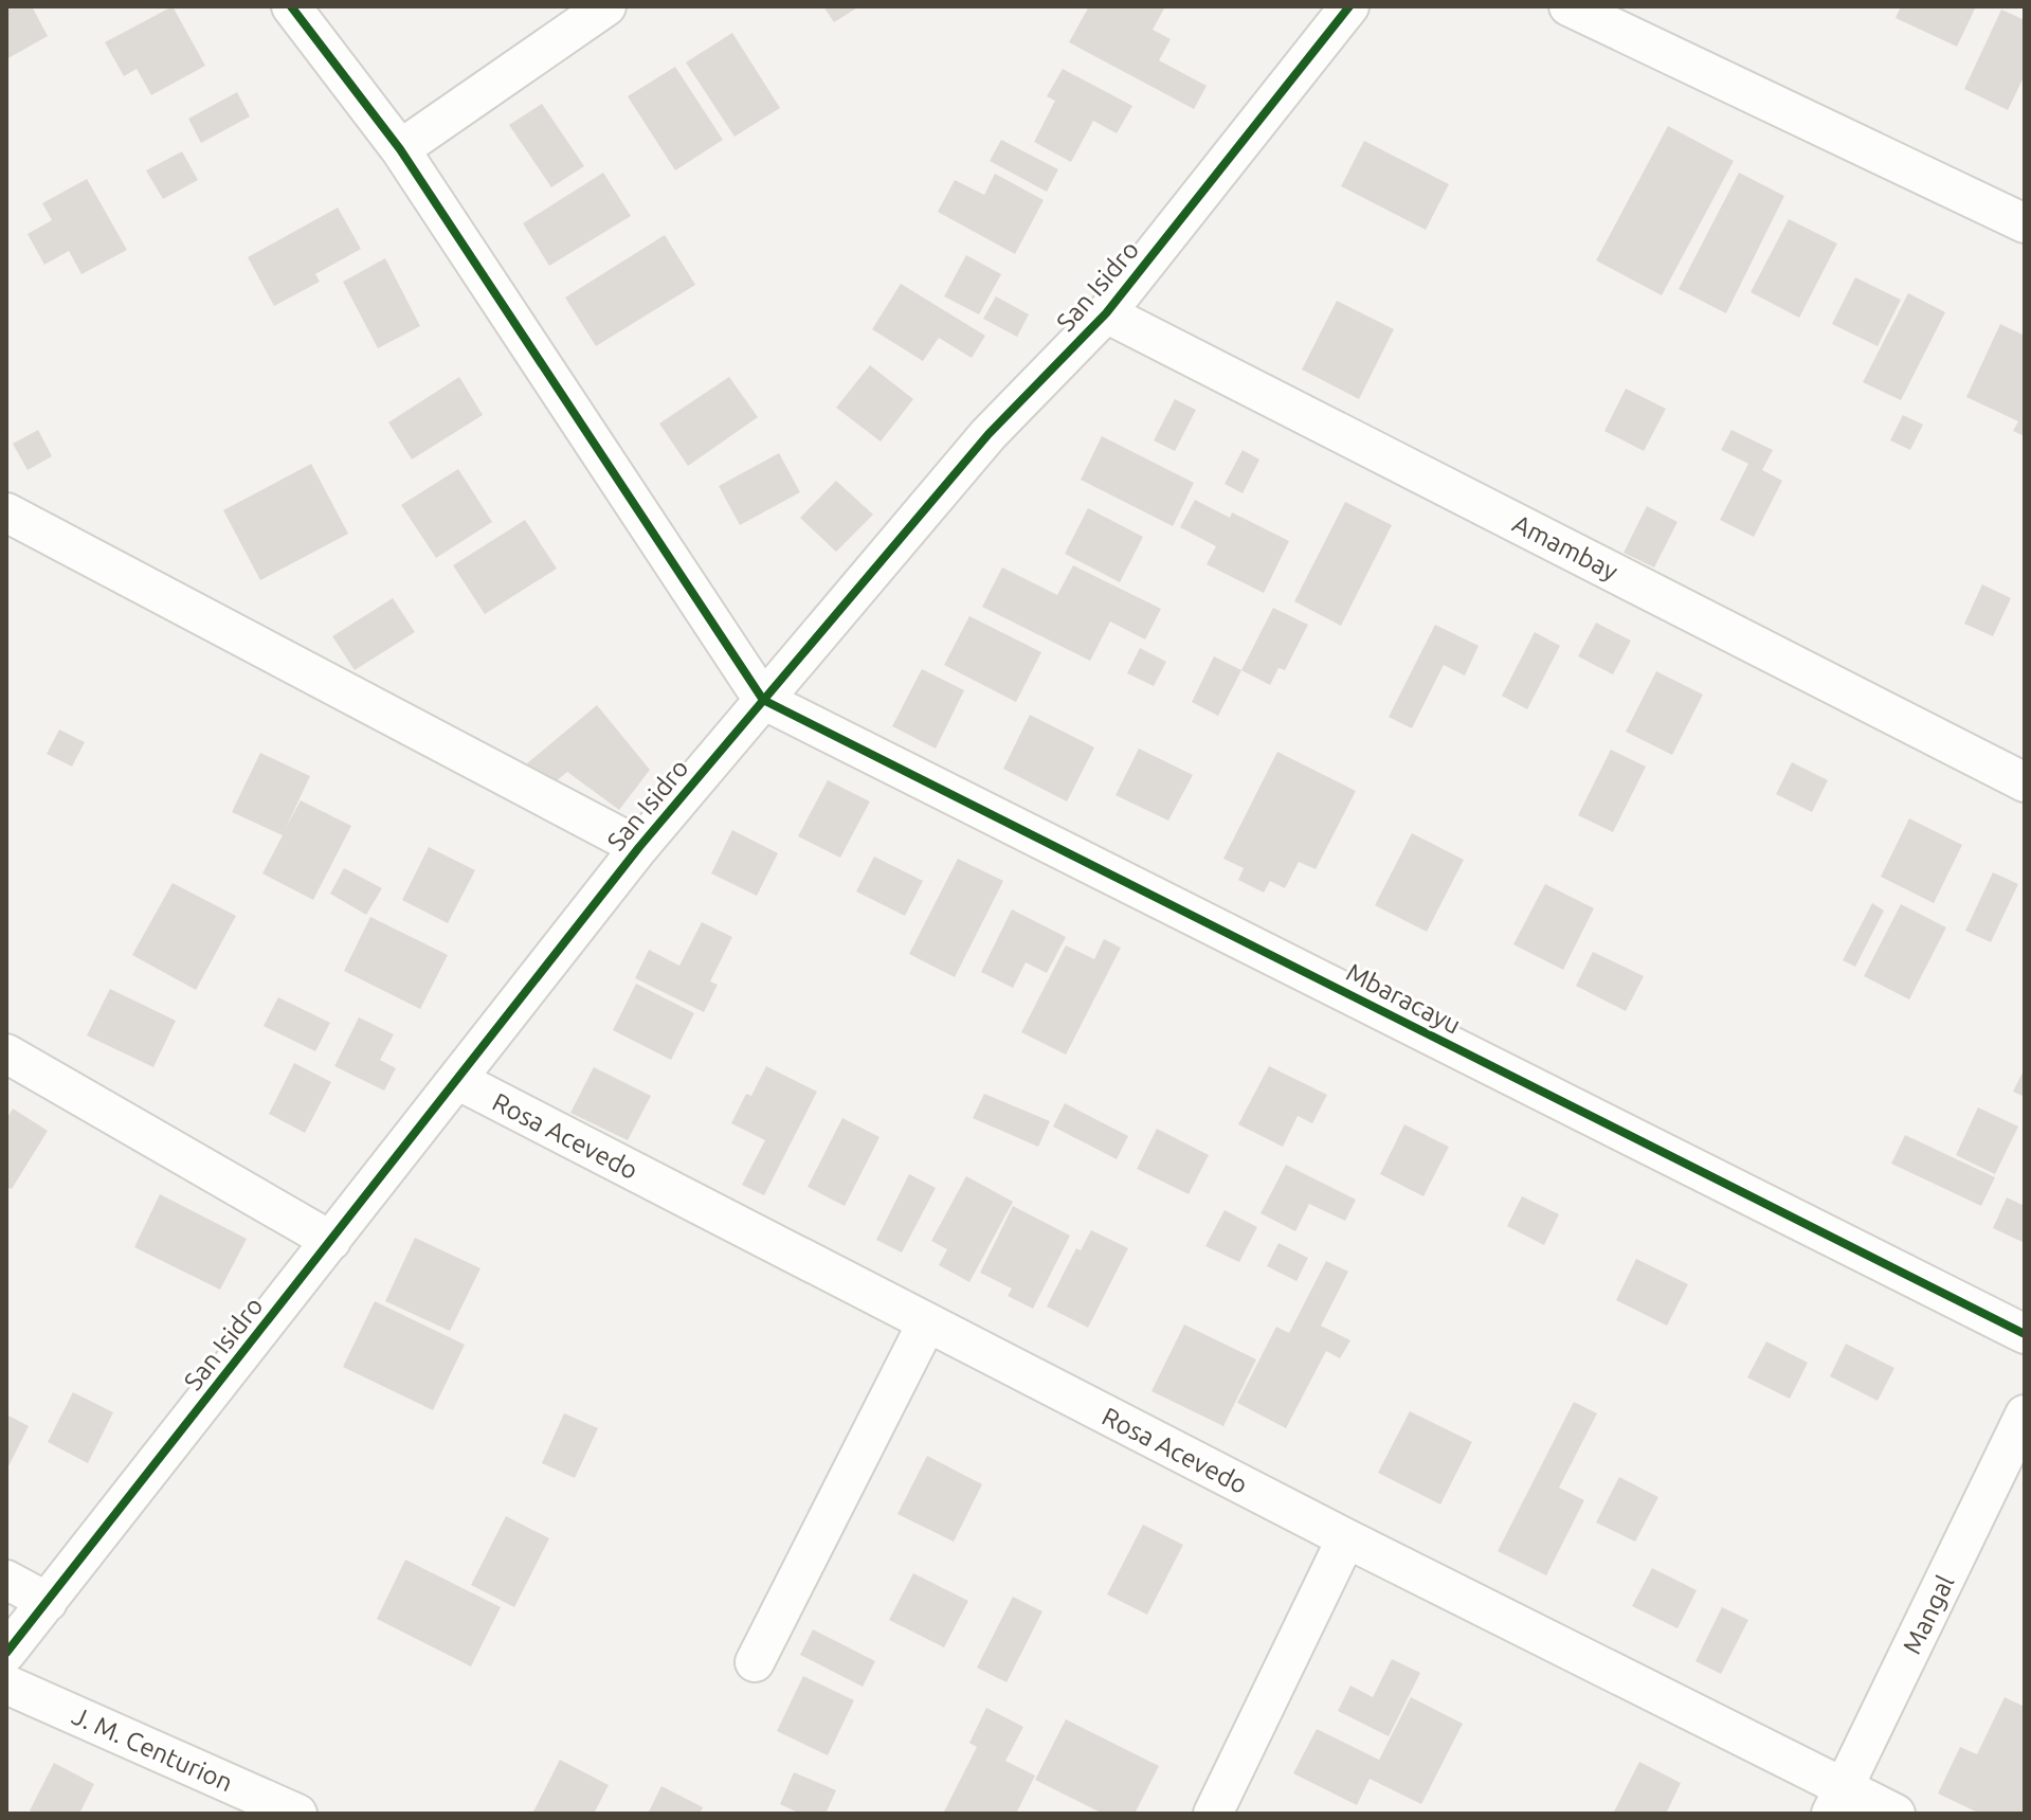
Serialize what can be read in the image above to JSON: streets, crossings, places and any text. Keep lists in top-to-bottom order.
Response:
{
  "streets": {
    "street": [
      "San Isidro",
      "Amambay",
      "Mbaracayu",
      "Rosa Acevedo",
      "Mangal",
      "J. M. Centurion"
    ]
  },
  "crossings": [
    ["San Isidro", "Amambay"],
    ["San Isidro", "Mbaracayu"],
    ["San Isidro", "Rosa Acevedo"],
    ["Rosa Acevedo", "Mangal"]
  ]
}
